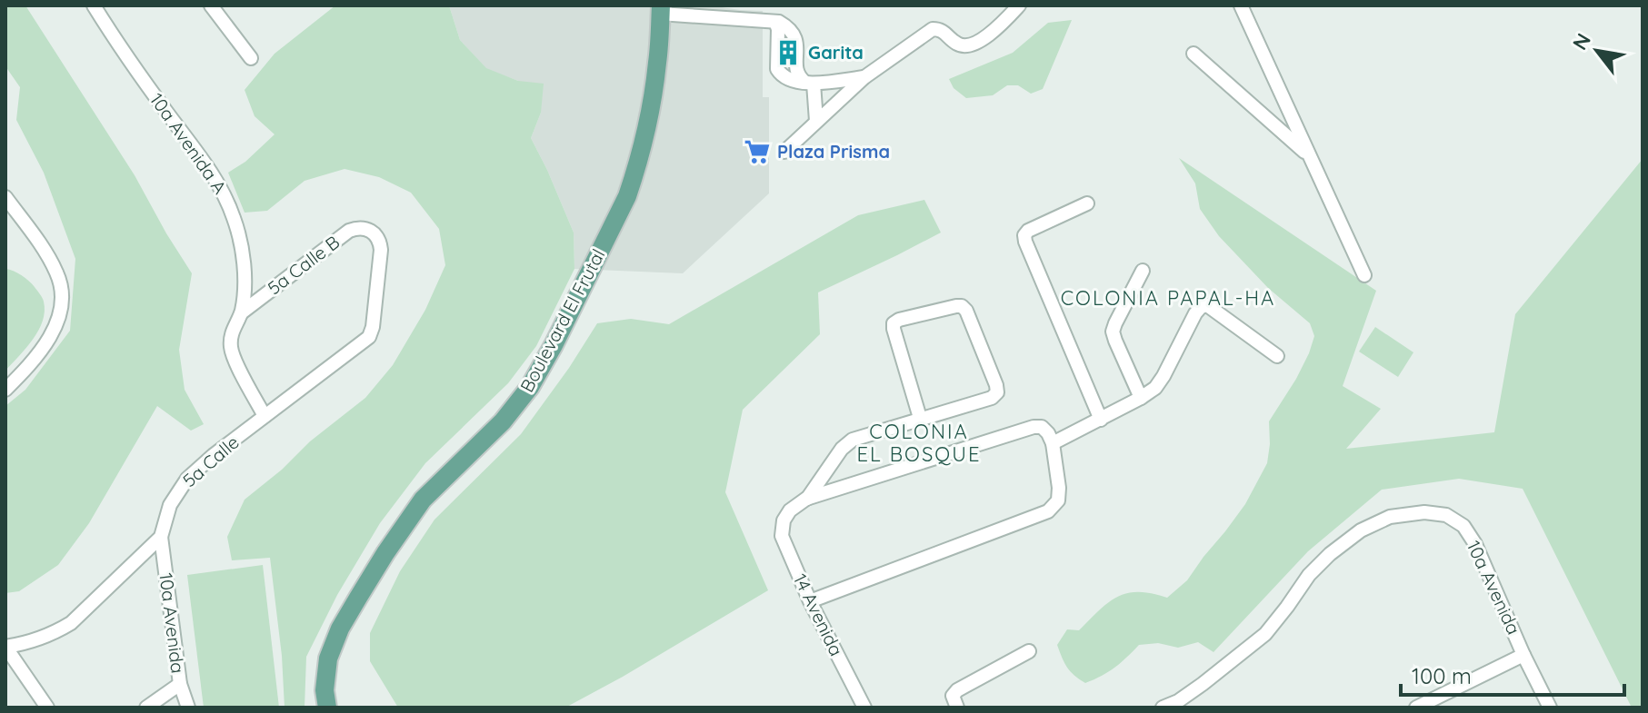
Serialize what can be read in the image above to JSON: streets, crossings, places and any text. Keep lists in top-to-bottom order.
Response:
{
  "streets": {
    "main road": ["Boulevard El Frutal"],
    "street": [
      "10a Avenida A",
      "5a Calle B",
      "5a Calle",
      "10a Avenida",
      "14 Avenida"
    ]
  },
  "crossings": [
    ["10a Avenida A", "5a Calle B"],
    ["10a Avenida A", "5a Calle"],
    ["5a Calle B", "5a Calle"],
    ["5a Calle", "10a Avenida"]
  ],
  "districts": ["COLONIA PAPAL-HA", "COLONIA EL BOSQUE"],
  "places": {
    "building": ["Garita"],
    "supermarket": ["Plaza Prisma"]
  },
  "scale_bar": "100 m",
  "north": "top left"
}
